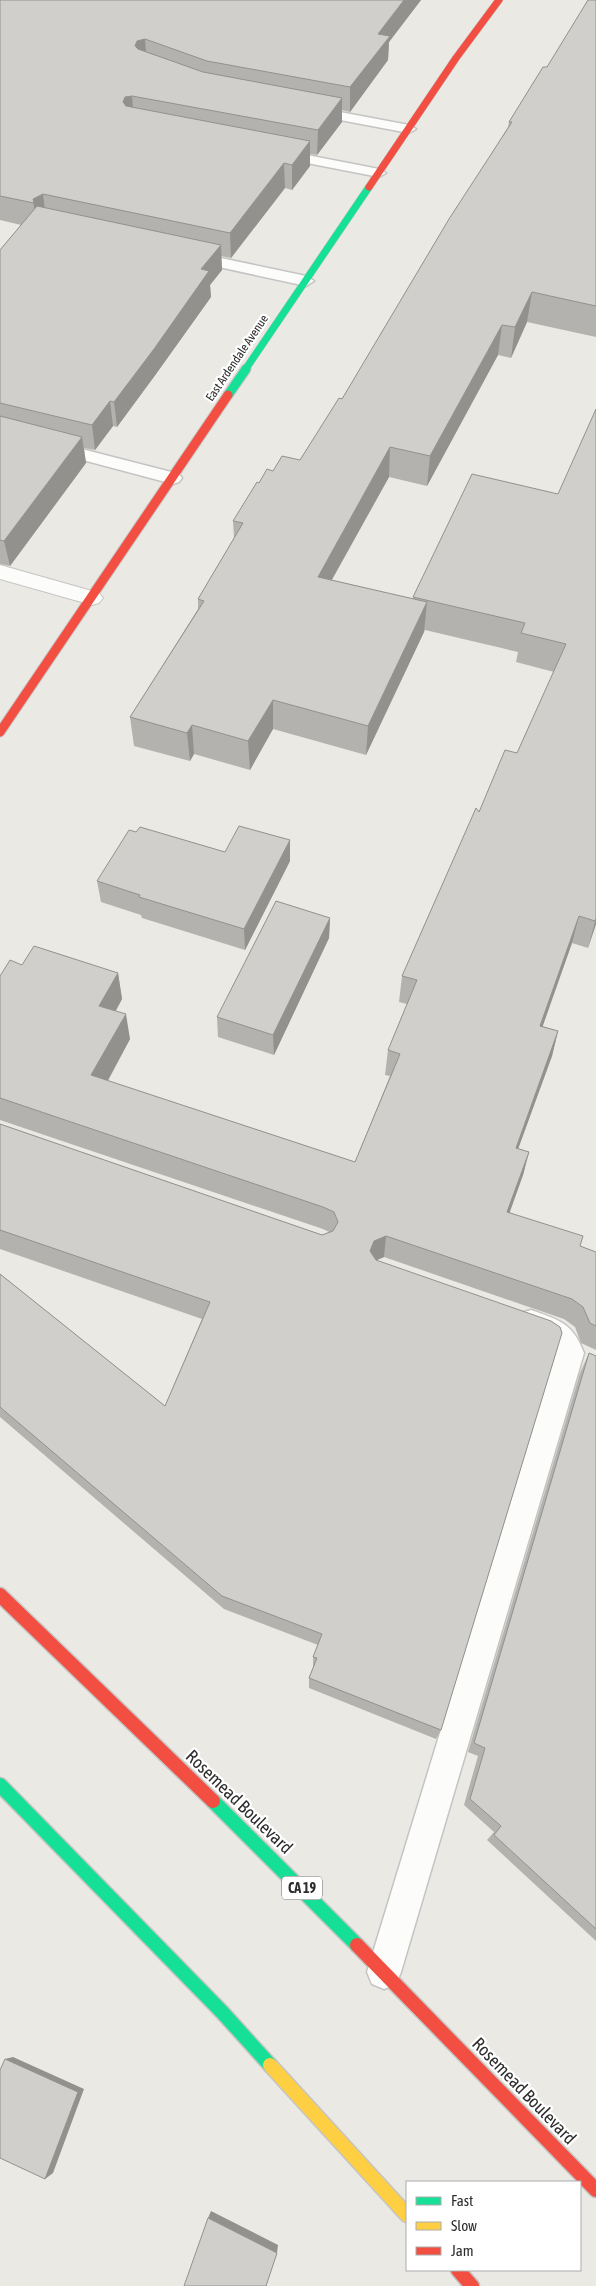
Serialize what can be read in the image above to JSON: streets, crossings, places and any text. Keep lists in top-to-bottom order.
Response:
{
  "streets": {
    "street": ["East Ardendale Avenue", "Rosemead Boulevard", "CA 19"]
  },
  "legend": ["Fast", "Slow", "Jam"]
}
